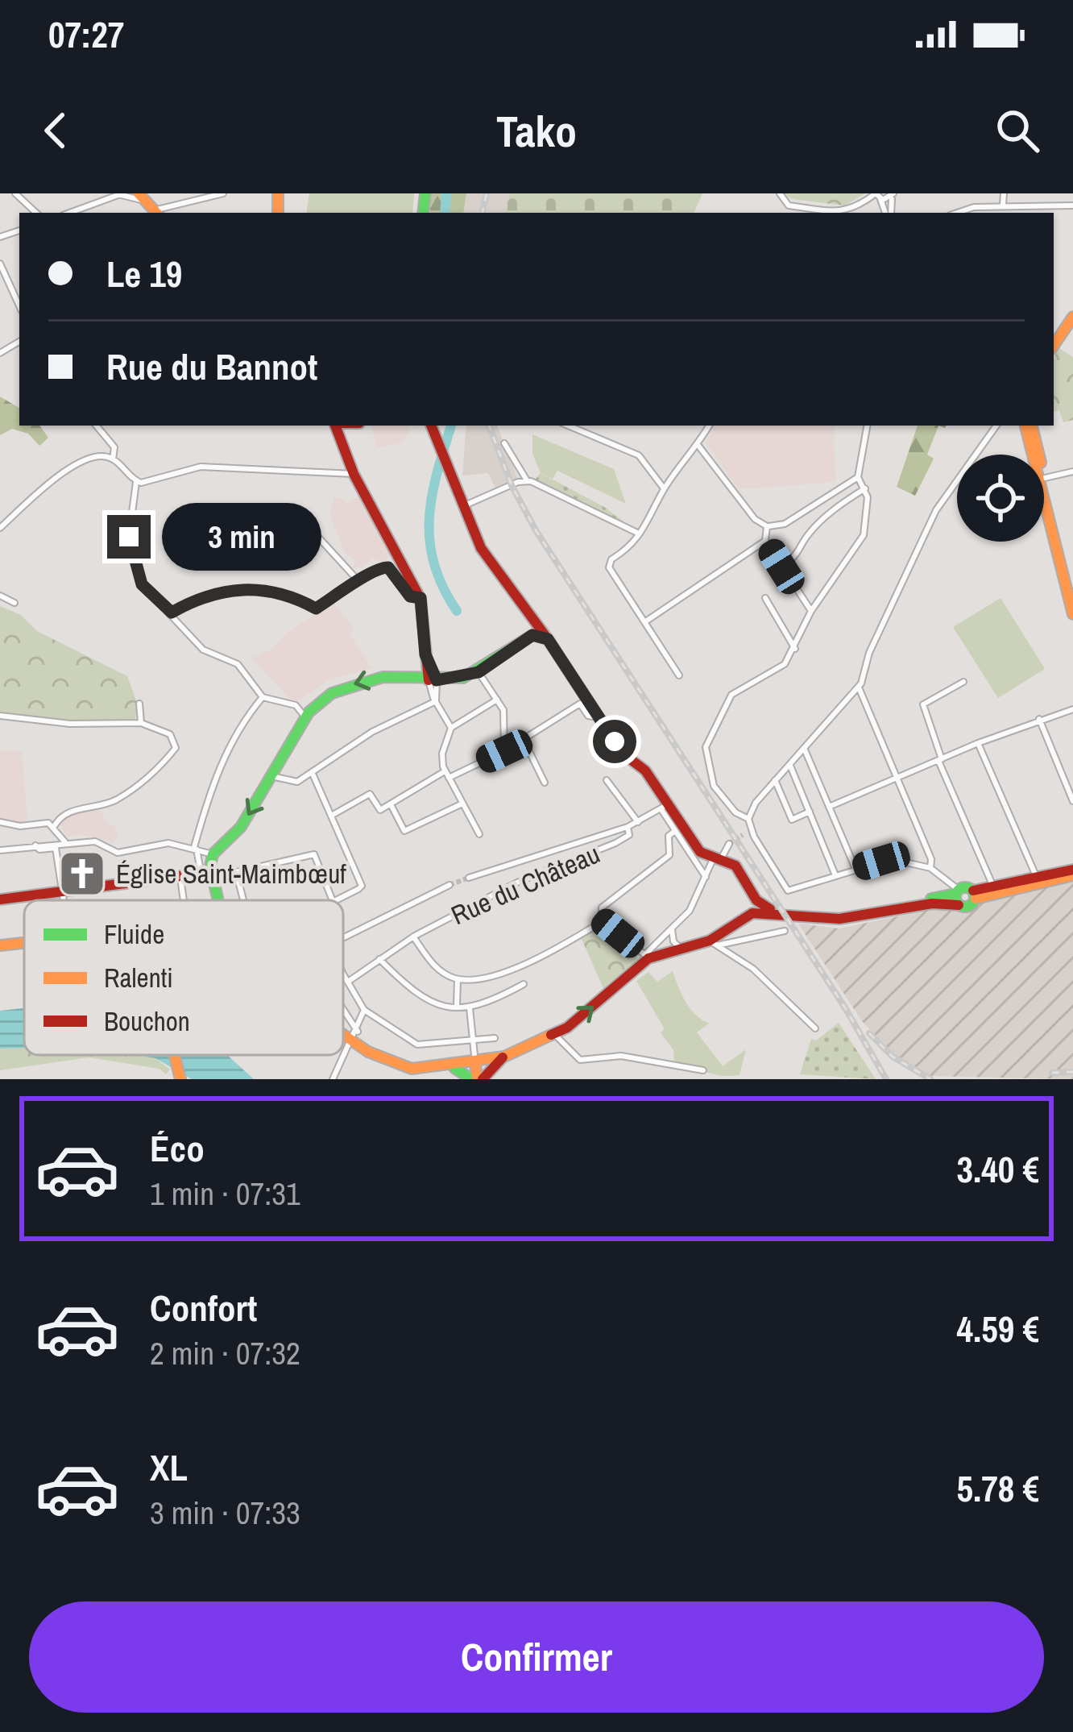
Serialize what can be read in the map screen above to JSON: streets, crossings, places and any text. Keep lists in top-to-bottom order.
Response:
{
  "streets": {
    "street": ["Rue du Château"]
  },
  "places": {
    "church": ["Église Saint-Maimbœuf"]
  },
  "legend": ["Fluide", "Ralenti", "Bouchon"],
  "page": {
    "status": "07:27",
    "header": "Tako",
    "banner": ["Le 19", "Rue du Bannot"],
    "bubble": "3 min",
    "list": [
      {
        "name": "Éco",
        "note": "1 min · 07:31",
        "value": "3.40 €"
      },
      {
        "name": "Confort",
        "note": "2 min · 07:32",
        "value": "4.59 €"
      },
      {
        "name": "XL",
        "note": "3 min · 07:33",
        "value": "5.78 €"
      }
    ],
    "buttons": "Confirmer"
  }
}
